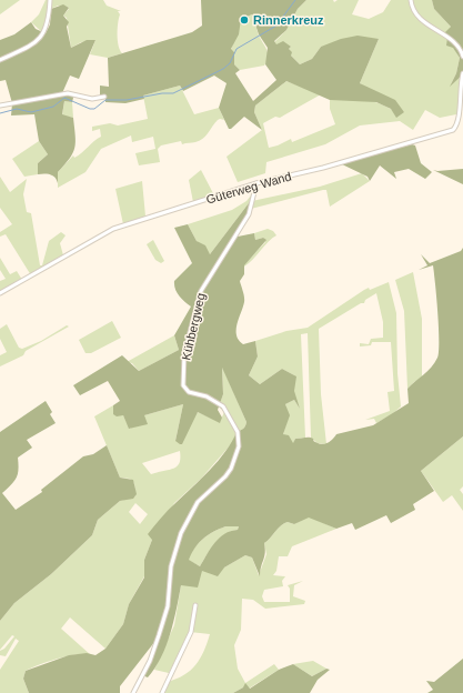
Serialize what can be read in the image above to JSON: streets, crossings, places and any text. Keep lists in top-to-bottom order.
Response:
{
  "streets": {
    "street": ["Güterweg Wand", "Kühbergweg"]
  },
  "crossings": [
    ["Güterweg Wand", "Kühbergweg"]
  ],
  "places": ["Rinnerkreuz"]
}
